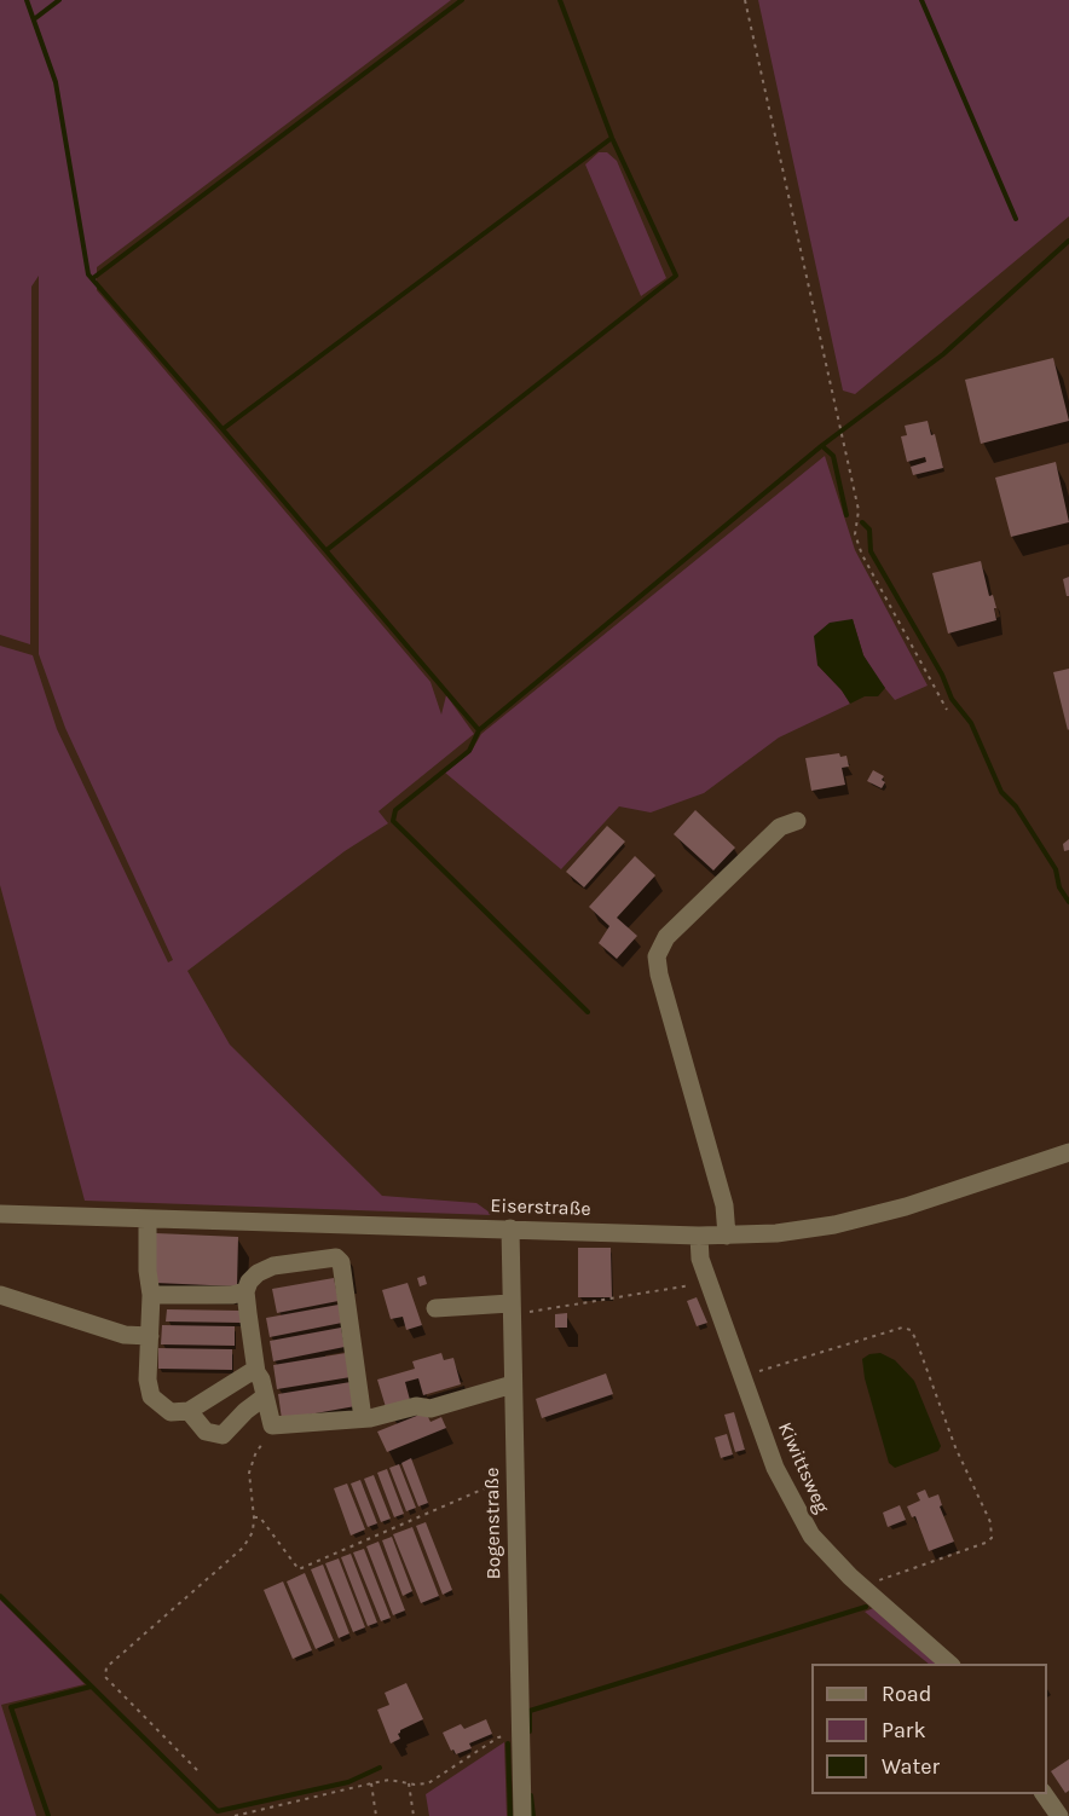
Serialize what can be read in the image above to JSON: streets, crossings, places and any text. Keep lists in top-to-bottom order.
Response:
{
  "streets": {
    "street": ["Eiserstraße", "Kiwittsweg", "Bogenstraße"]
  },
  "crossings": [
    ["Eiserstraße", "Kiwittsweg"],
    ["Eiserstraße", "Bogenstraße"]
  ],
  "legend": ["Road", "Park", "Water"]
}
